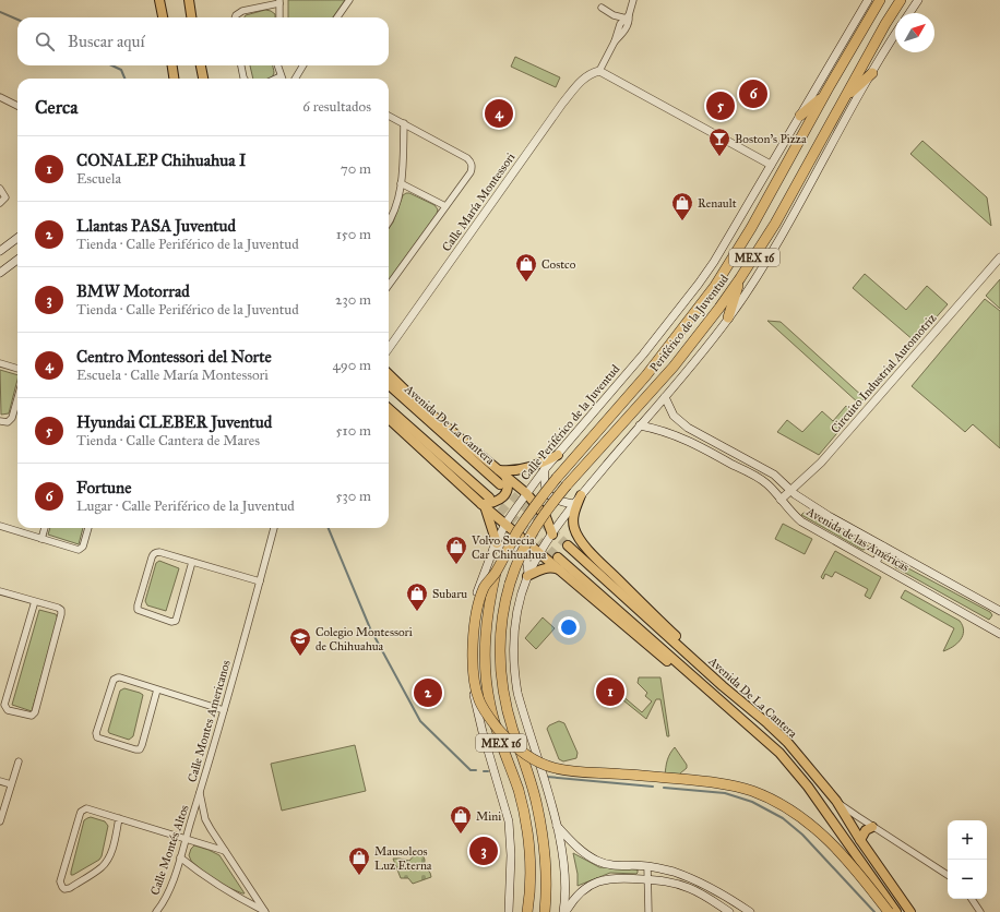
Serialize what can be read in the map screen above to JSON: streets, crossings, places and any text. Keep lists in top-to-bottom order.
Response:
{
  "streets": {
    "highway": ["MEX 16", "Periférico de la Juventud"],
    "main road": [
      "Calle María Montessori",
      "Circuito Industrial Automotriz",
      "Calle Periférico de la Juventud",
      "Avenida De La Cantera",
      "Avenida de las Américas"
    ],
    "street": ["Calle Montes Americanos", "Calle Montés Altos"]
  },
  "crossings": [
    ["MEX 16", "Periférico de la Juventud"],
    ["Circuito Industrial Automotriz", "Avenida de las Américas"],
    ["Calle Montes Americanos", "Calle Montés Altos"]
  ],
  "places": {
    "bar": ["Boston's Pizza"],
    "shop": [
      "Renault",
      "Costco",
      "Volvo Suecia Car Chihuahua",
      "Subaru",
      "Mini",
      "Mausoleos Luz Eterna"
    ],
    "school or university": ["Colegio Montessori de Chihuahua"]
  },
  "north": "top right",
  "page": {
    "search": "Buscar aquí",
    "pins": [
      "6",
      "5",
      "4",
      "1",
      "2",
      "3"
    ],
    "heading": ["Cerca", "6 resultados"],
    "list": [
      {
        "mark": "1",
        "name": "CONALEP Chihuahua I",
        "note": "Escuela",
        "value": "70 m"
      },
      {
        "mark": "2",
        "name": "Llantas PASA Juventud",
        "note": "Tienda · Calle Periférico de la Juventud",
        "value": "150 m"
      },
      {
        "mark": "3",
        "name": "BMW Motorrad",
        "note": "Tienda · Calle Periférico de la Juventud",
        "value": "230 m"
      },
      {
        "mark": "4",
        "name": "Centro Montessori del Norte",
        "note": "Escuela · Calle María Montessori",
        "value": "490 m"
      },
      {
        "mark": "5",
        "name": "Hyundai CLEBER Juventud",
        "note": "Tienda · Calle Cantera de Mares",
        "value": "510 m"
      },
      {
        "mark": "6",
        "name": "Fortune",
        "note": "Lugar · Calle Periférico de la Juventud",
        "value": "530 m"
      }
    ],
    "map_buttons": ["+", "−"]
  }
}
